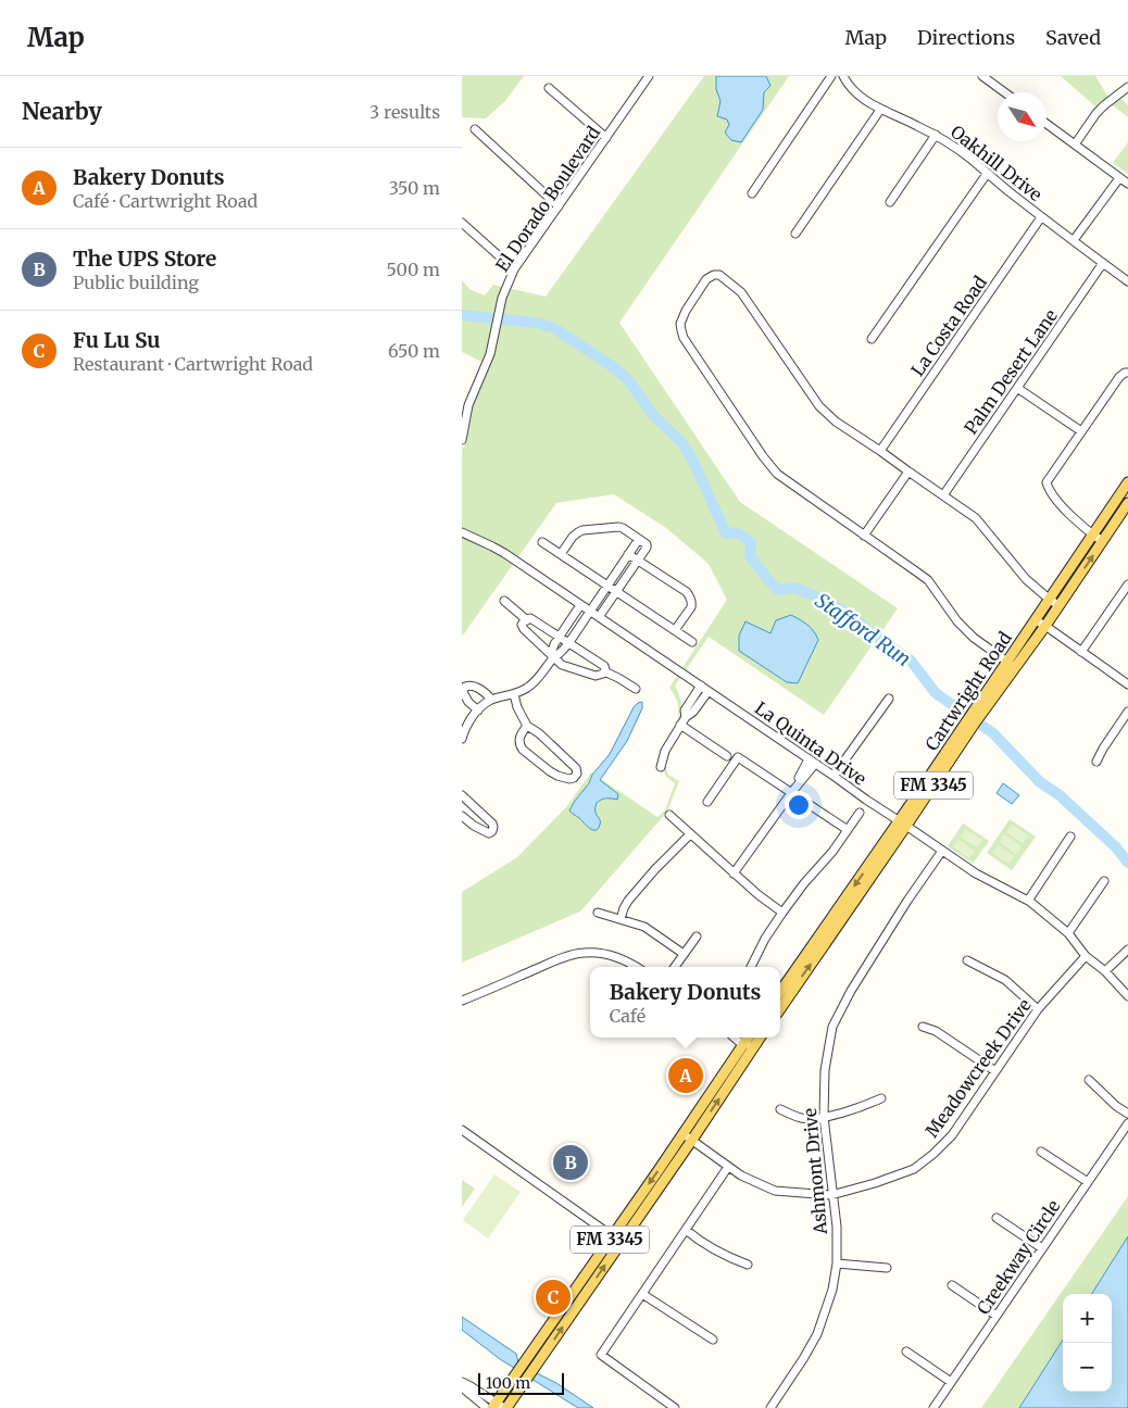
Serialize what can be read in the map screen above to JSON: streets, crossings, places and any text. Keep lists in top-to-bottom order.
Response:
{
  "streets": {
    "main road": ["Cartwright Road", "FM 3345"],
    "street": [
      "Oakhill Drive",
      "El Dorado Boulevard",
      "La Costa Road",
      "Palm Desert Lane",
      "La Quinta Drive",
      "Meadowcreek Drive",
      "Ashmont Drive",
      "Creekway Circle"
    ]
  },
  "crossings": [
    ["Oakhill Drive", "La Costa Road"],
    ["Oakhill Drive", "Palm Desert Lane"],
    ["Cartwright Road", "La Quinta Drive"],
    ["La Quinta Drive", "Meadowcreek Drive"],
    ["La Quinta Drive", "Ashmont Drive"],
    ["FM 3345", "Meadowcreek Drive"],
    ["Meadowcreek Drive", "Ashmont Drive"]
  ],
  "water": ["Stafford Run"],
  "scale_bar": "100 m",
  "north": "bottom right",
  "page": {
    "header": "Map",
    "nav": ["Map", "Directions", "Saved"],
    "heading": ["Nearby", "3 results"],
    "list": [
      {
        "mark": "A",
        "name": "Bakery Donuts",
        "note": "Café · Cartwright Road",
        "value": "350 m"
      },
      {
        "mark": "B",
        "name": "The UPS Store",
        "note": "Public building",
        "value": "500 m"
      },
      {
        "mark": "C",
        "name": "Fu Lu Su",
        "note": "Restaurant · Cartwright Road",
        "value": "650 m"
      }
    ],
    "popup": ["Bakery Donuts", "Café"],
    "pins": ["A", "B", "C"],
    "map_buttons": ["+", "−"],
    "scale": "100 m"
  }
}
